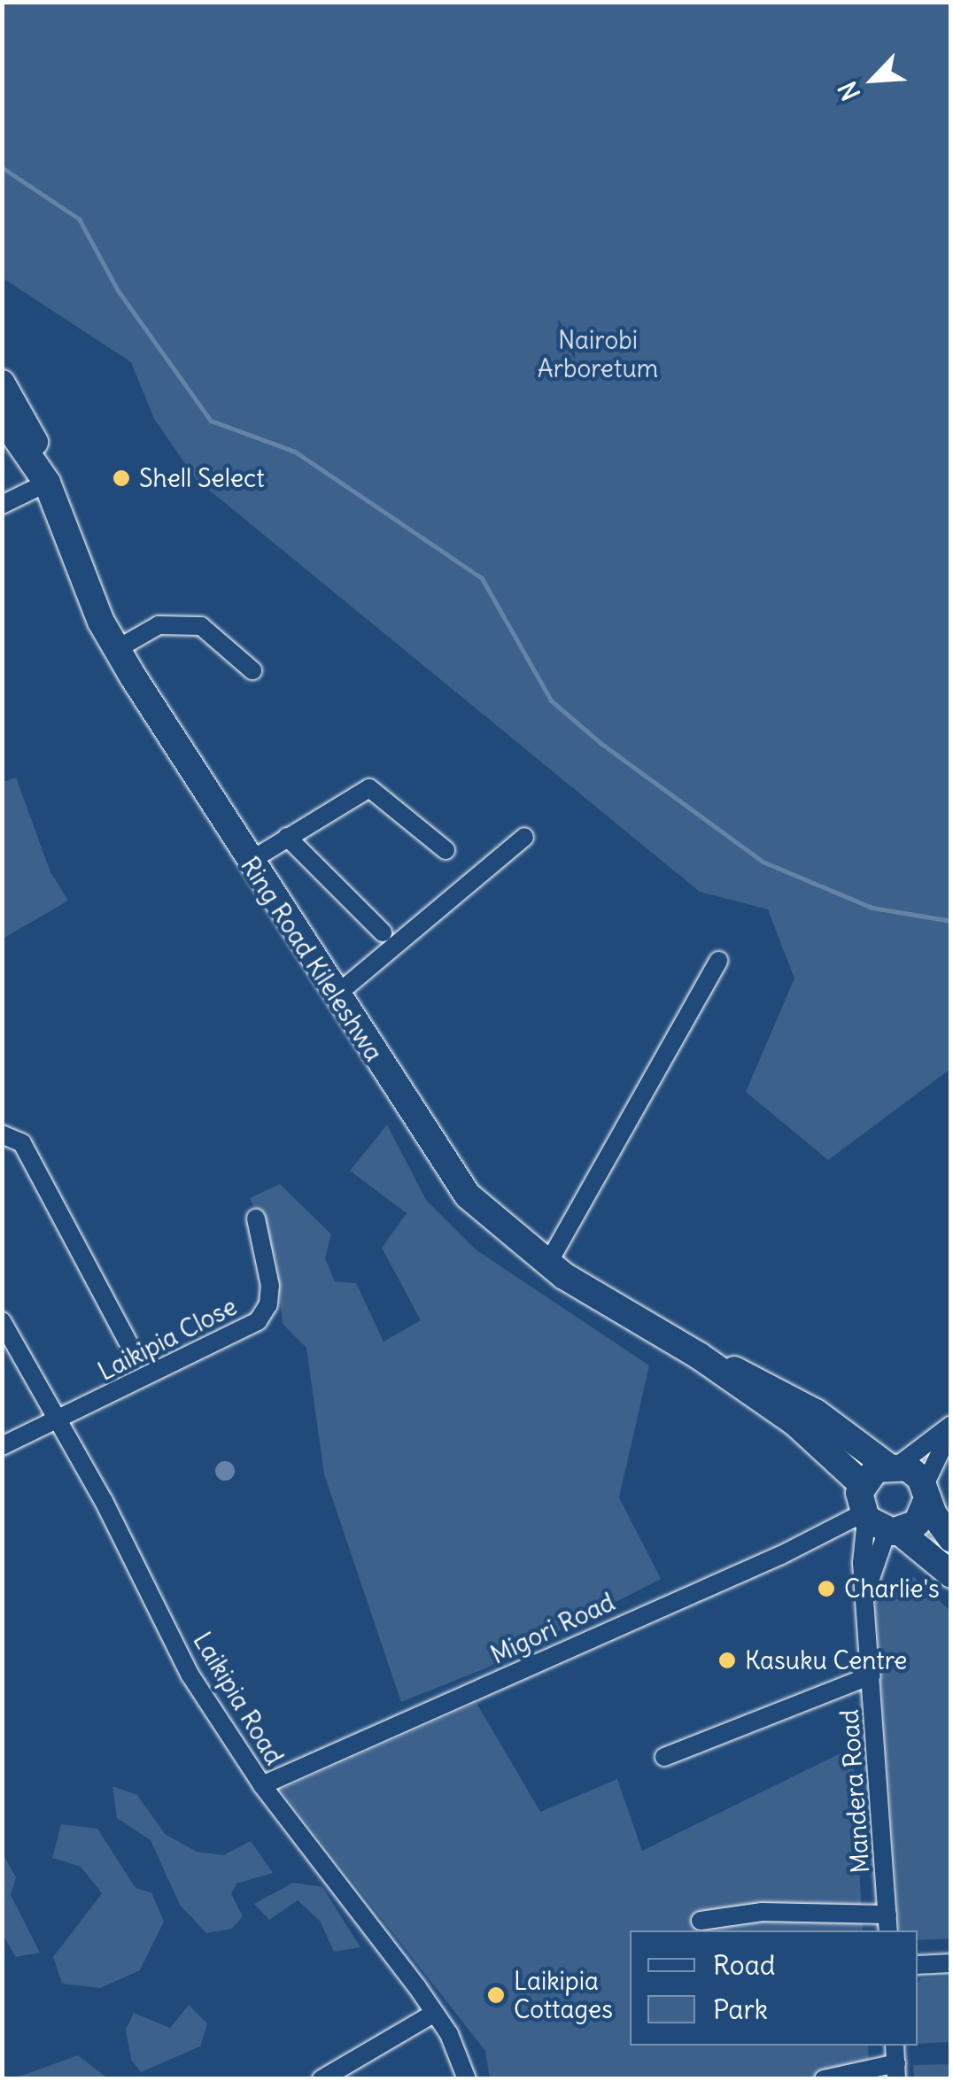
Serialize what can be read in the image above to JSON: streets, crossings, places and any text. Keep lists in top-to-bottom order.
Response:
{
  "streets": {
    "main road": ["Ring Road Kileleshwa"],
    "street": [
      "Laikipia Close",
      "Migori Road",
      "Laikipia Road",
      "Mandera Road"
    ]
  },
  "crossings": [
    ["Laikipia Close", "Laikipia Road"],
    ["Migori Road", "Laikipia Road"],
    ["Migori Road", "Mandera Road"]
  ],
  "parks": ["Nairobi Arboretum"],
  "places": [
    "Shell Select",
    "Charlie's",
    "Kasuku Centre",
    "Laikipia Cottages"
  ],
  "legend": ["Road", "Park"],
  "north": "bottom left"
}
